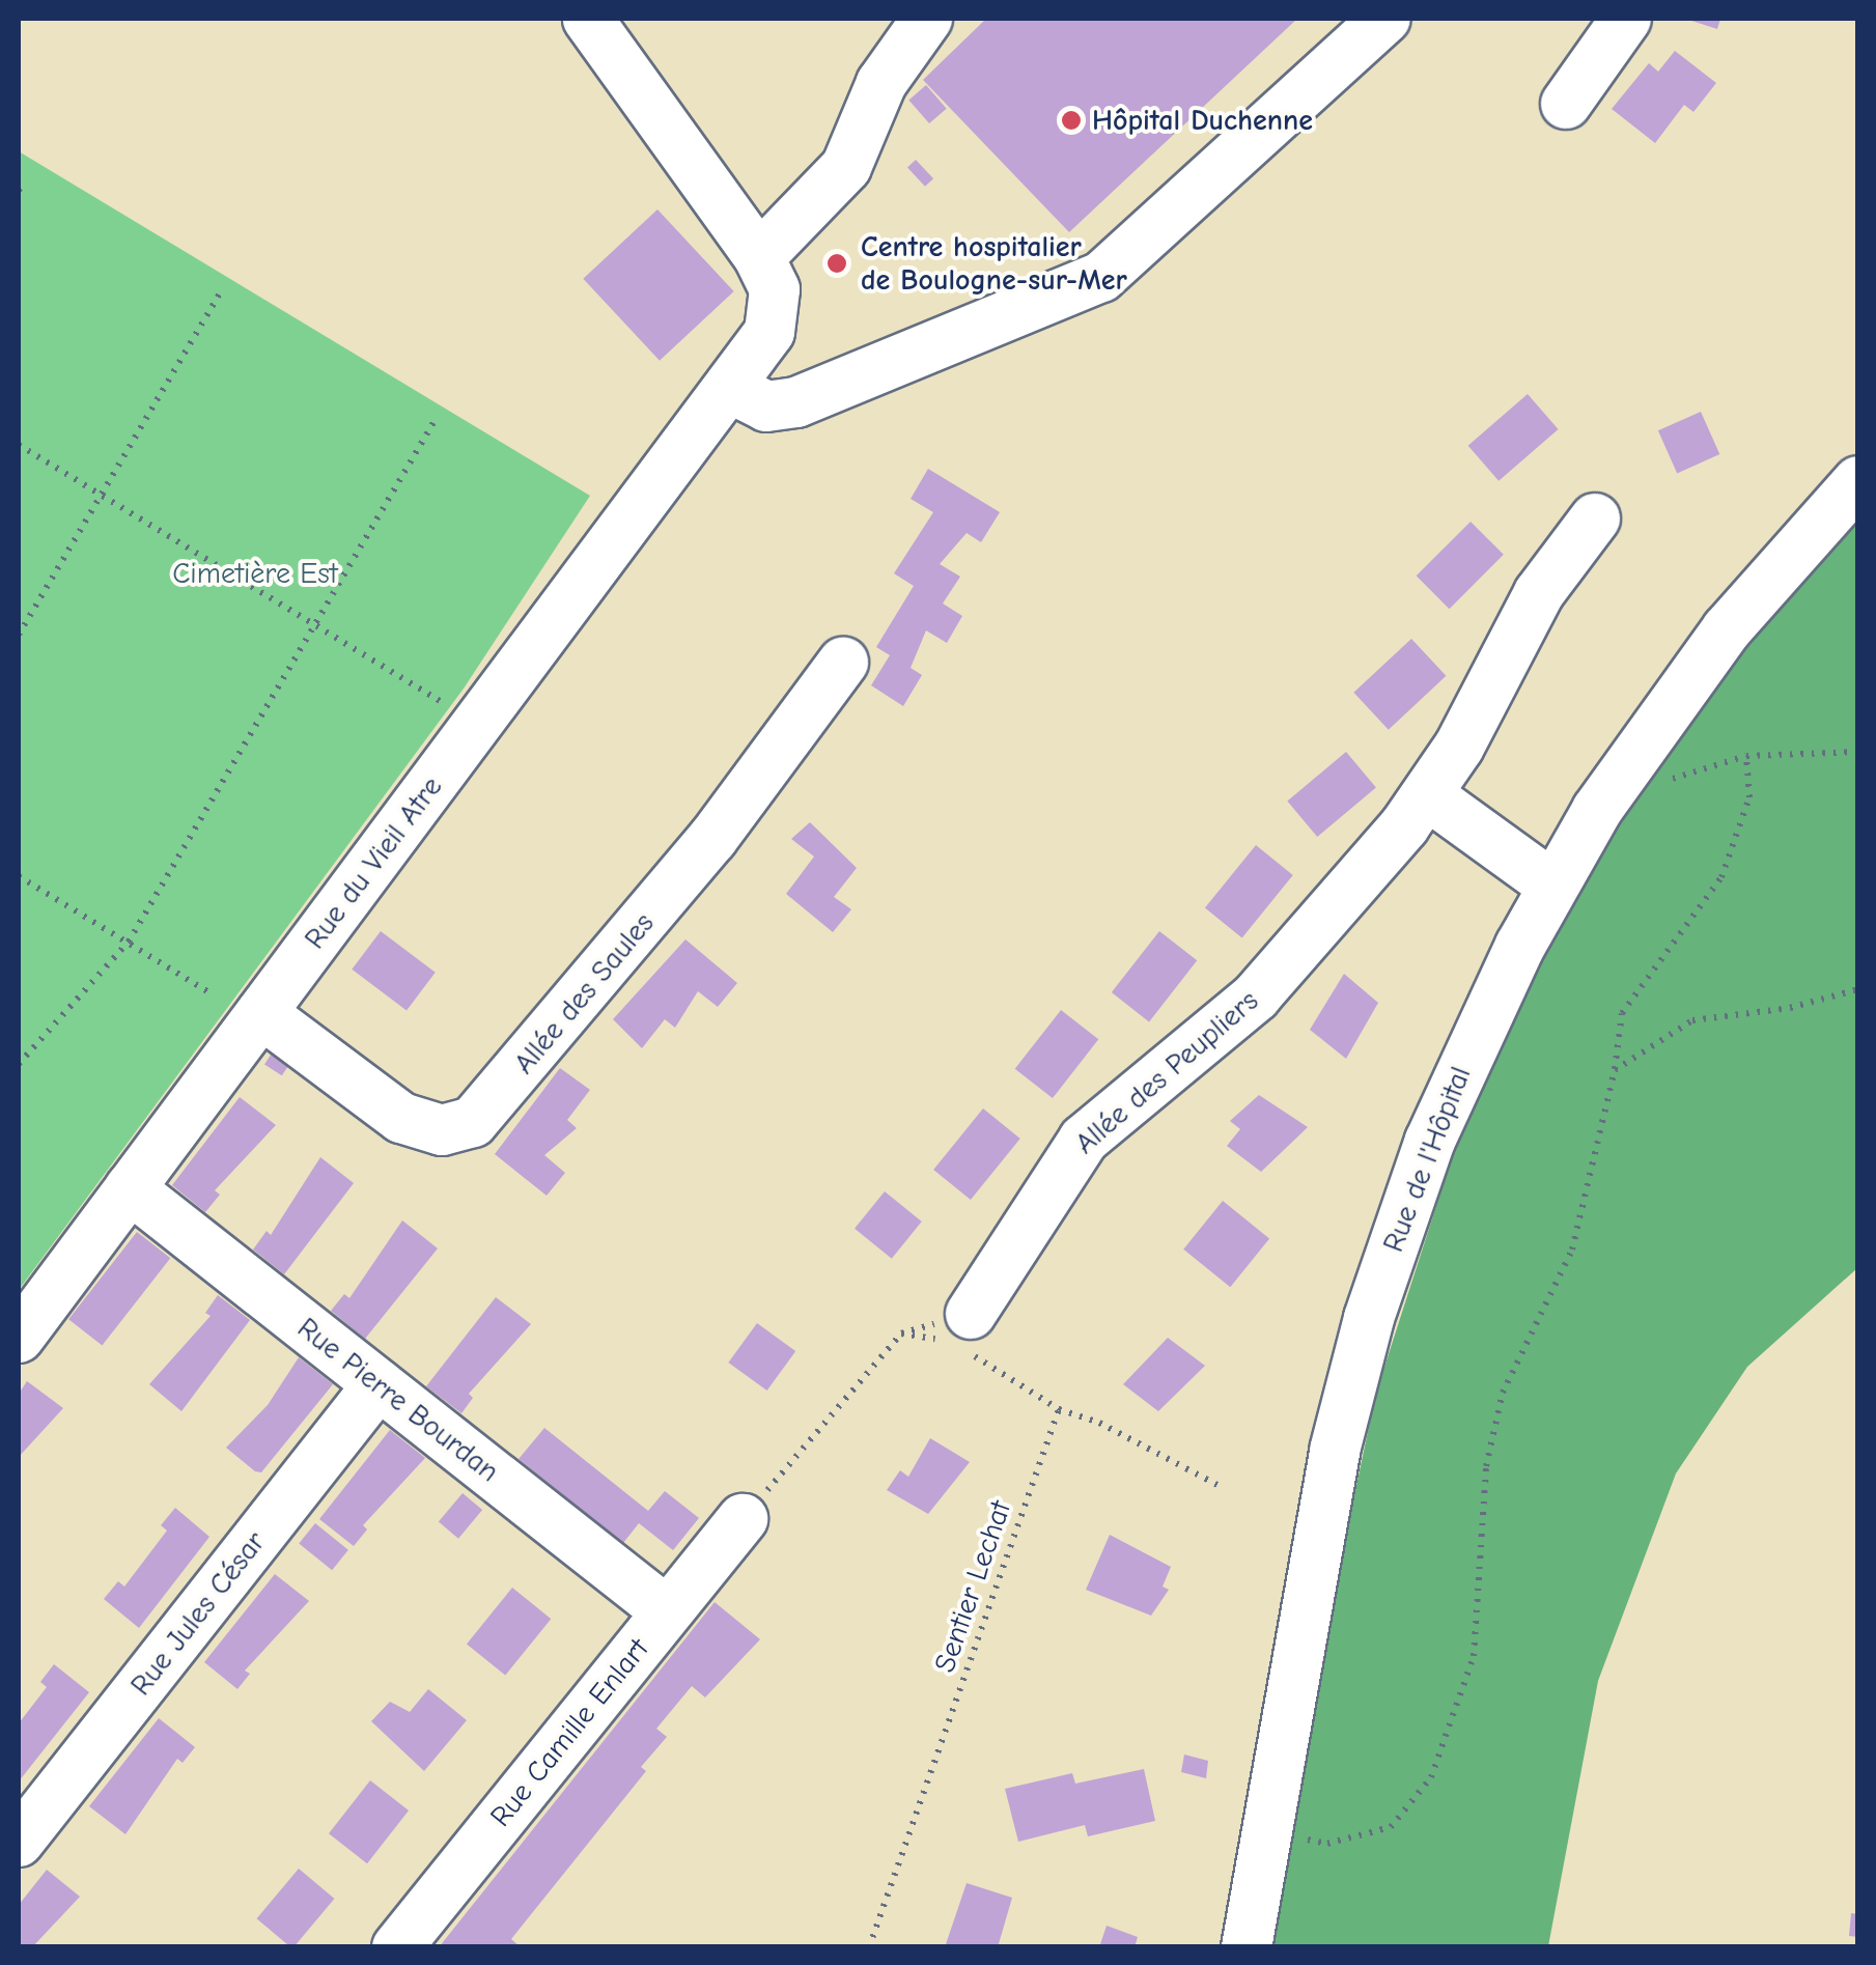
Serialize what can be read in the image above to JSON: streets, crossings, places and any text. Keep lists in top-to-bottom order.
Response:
{
  "streets": {
    "street": [
      "Rue du Vieil Atre",
      "Allée des Saules",
      "Allée des Peupliers",
      "Rue de l'Hôpital",
      "Rue Pierre Bourdan",
      "Rue Jules César",
      "Rue Camille Enlart"
    ],
    "path": ["Sentier Lechat"]
  },
  "crossings": [
    ["Rue du Vieil Atre", "Allée des Saules"],
    ["Rue du Vieil Atre", "Rue Pierre Bourdan"],
    ["Rue Pierre Bourdan", "Rue Jules César"],
    ["Rue Pierre Bourdan", "Rue Camille Enlart"]
  ],
  "parks": ["Cimetière Est"],
  "places": ["Hôpital Duchenne", "Centre hospitalier de Boulogne-sur-Mer"]
}
